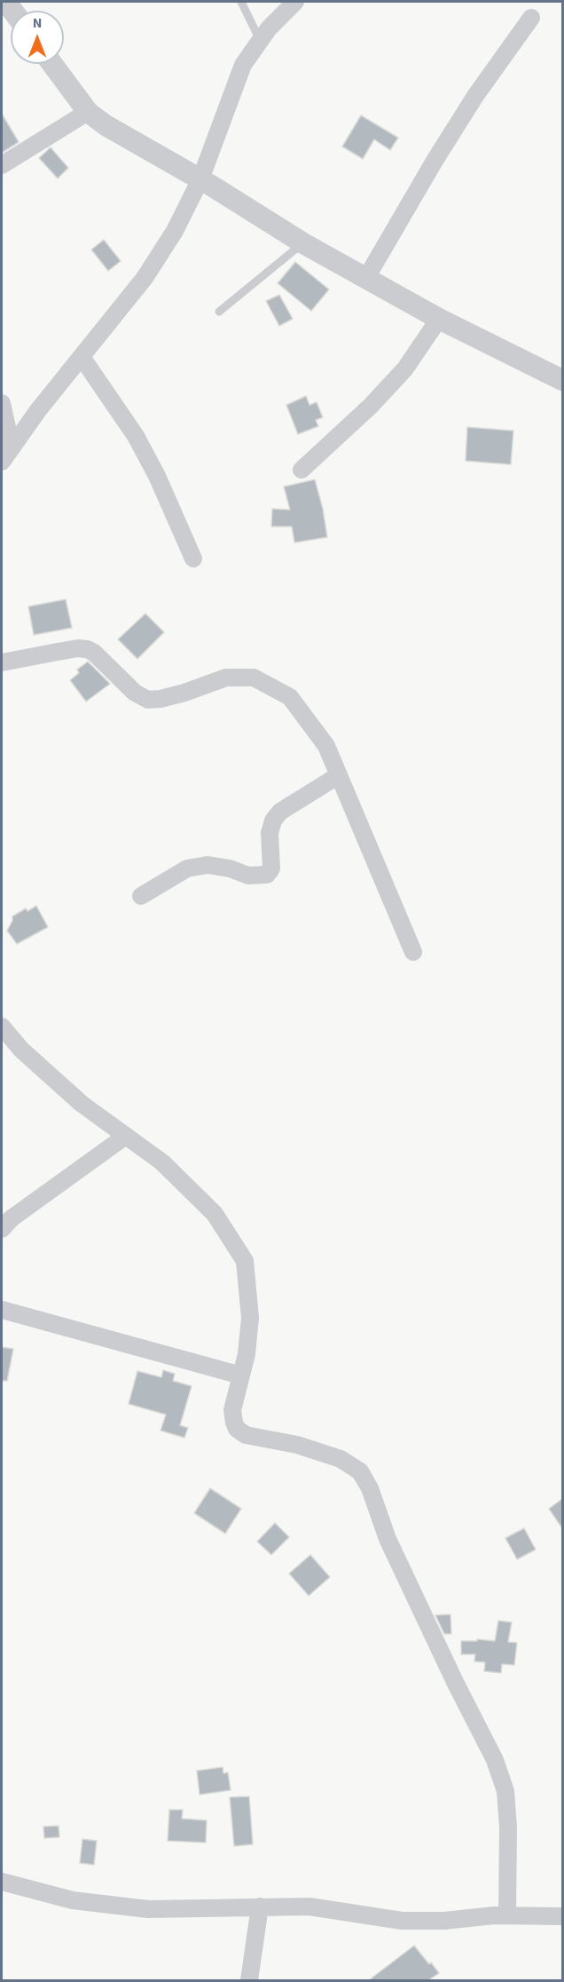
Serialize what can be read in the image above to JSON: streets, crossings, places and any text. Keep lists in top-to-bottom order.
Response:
{
  "north": "top"
}
